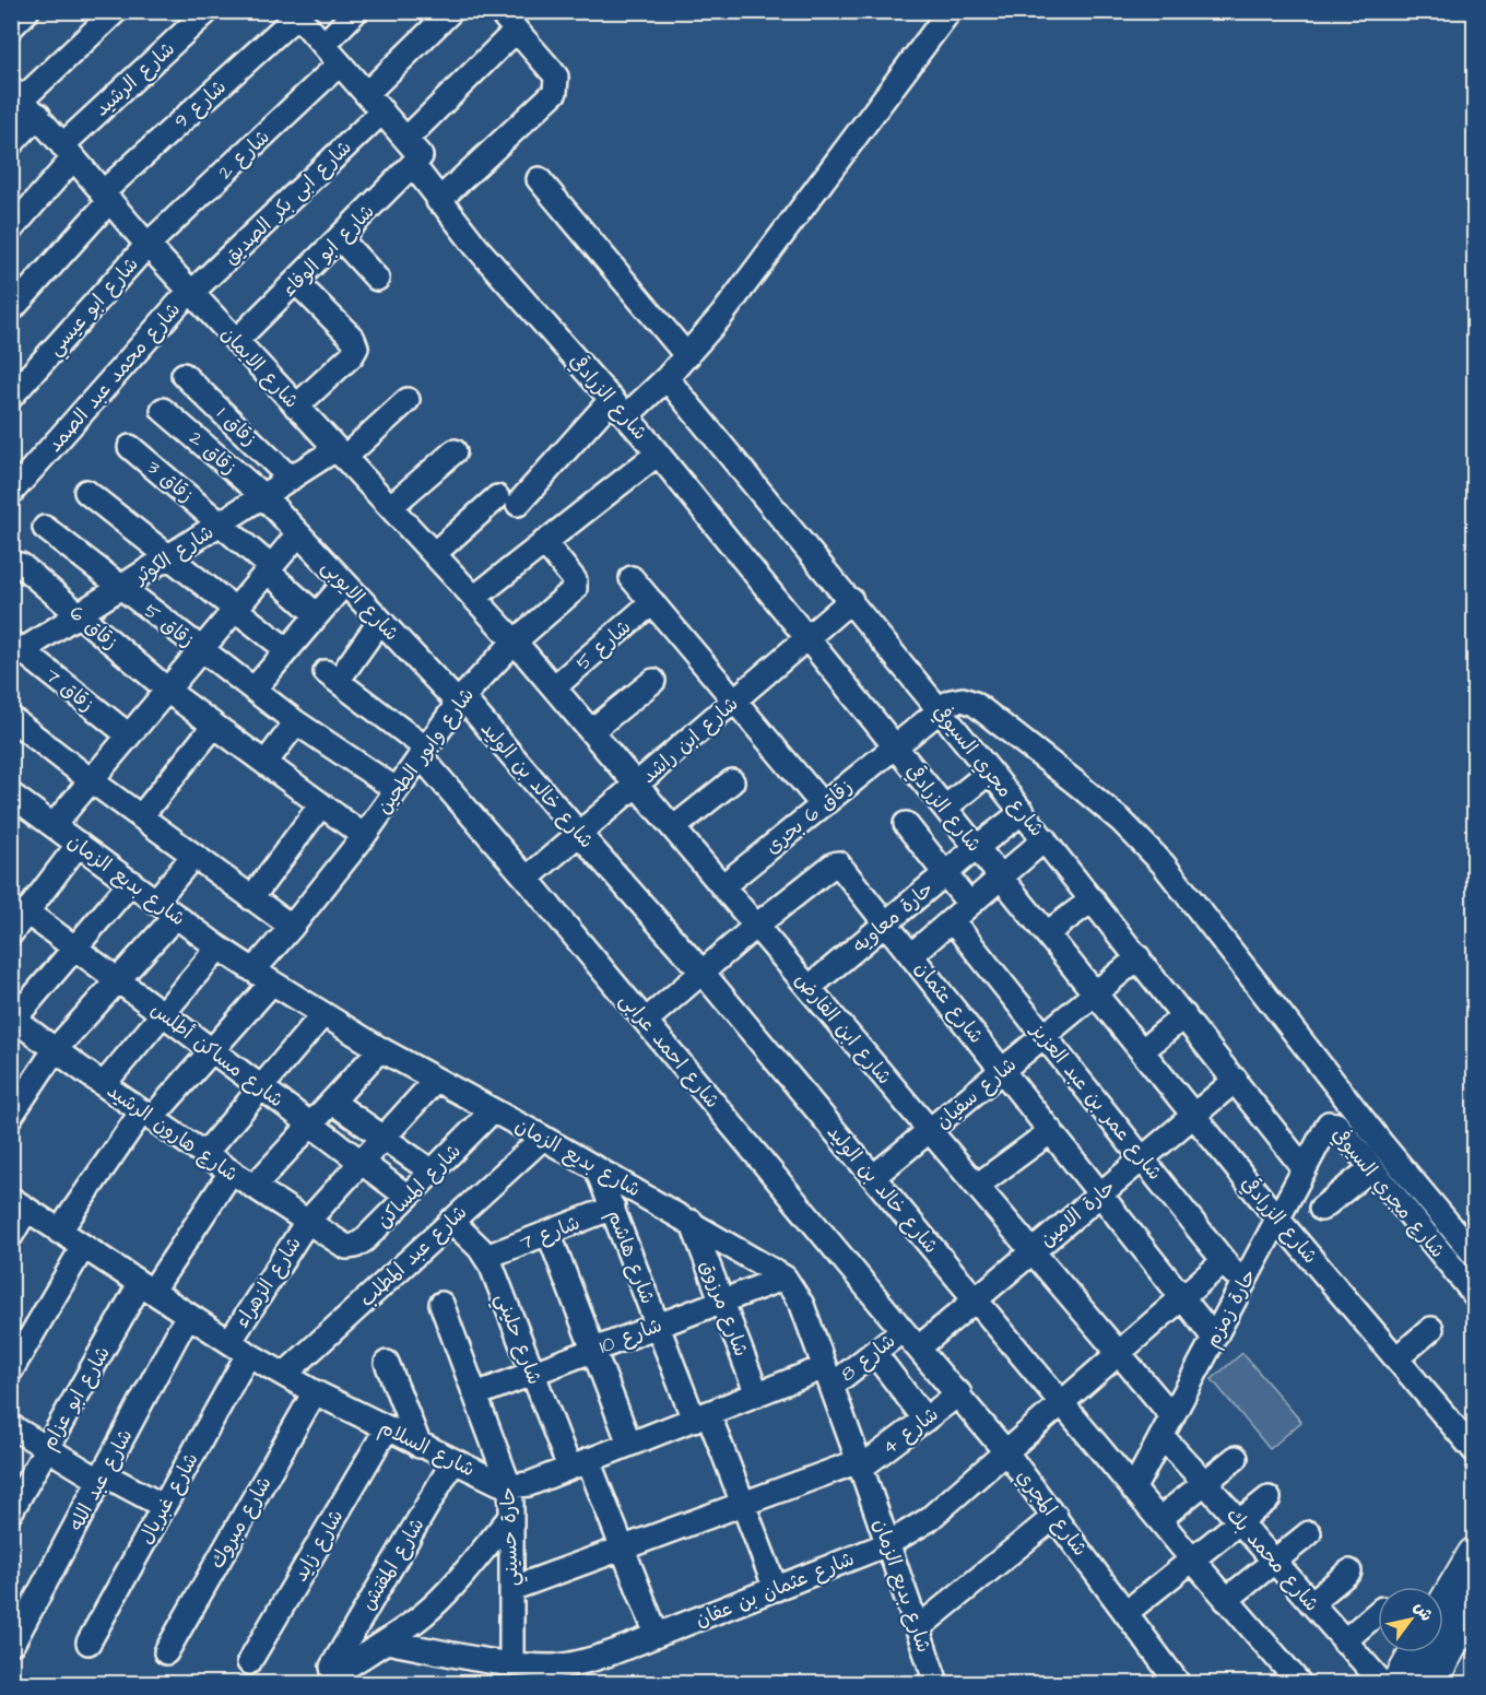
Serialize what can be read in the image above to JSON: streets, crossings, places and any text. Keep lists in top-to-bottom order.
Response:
{
  "streets": {
    "street": [
      "شارع الرشيد",
      "شارع 9",
      "شارع 2",
      "شارع ابى بكر الصديق",
      "شارع ابو الوفاء",
      "شارع ابو عيسي",
      "شارع الايمان",
      "شارع محمد عبد الصمد",
      "شارع الزرادقي",
      "زقاق 1",
      "زقاق 2",
      "زقاق 3",
      "شارع الكوثر",
      "شارع الايوبى",
      "زقاق 5",
      "زقاق 6",
      "شارع 5",
      "زقاق 7",
      "شارع ابن راشد",
      "شارع وابور الطحين",
      "شارع مجري السيوفي",
      "شارع خالد بن الوليد",
      "زقاق 6 بحرى",
      "شارع بديع الزمان",
      "حارة معاويه",
      "شارع عثمان",
      "شارع ابن الفارض",
      "شارع احمد عرابى",
      "شارع مساكن أطلس",
      "شارع سفيان",
      "شارع عمر بن عبد العزيز",
      "شارع هارون الرشيد",
      "شارع المساكن",
      "حارة الامين",
      "شارع 7",
      "شارع عبد المطلب",
      "شارع هاشم",
      "شارع الزهراء",
      "شارع مرزوق",
      "حارة زمزم",
      "شارع 10",
      "شارع حليني",
      "شارع 8",
      "شارع ابو عزام",
      "شارع 4",
      "شارع السلام",
      "شارع عبد الله",
      "شارع غبريال",
      "شارع المجري",
      "شارع مبروك",
      "حارة حسيني",
      "شارع زايد",
      "شارع محمد بك",
      "شارع المفتش",
      "شارع عثمان بن عفان"
    ]
  },
  "crossings": [
    ["شارع الرشيد", "شارع الايمان"],
    ["شارع 9", "شارع الايمان"],
    ["شارع 9", "شارع الزرادقي"],
    ["شارع 2", "شارع ابو عيسي"],
    ["شارع 2", "شارع الايمان"],
    ["شارع 2", "شارع الزرادقي"],
    ["شارع ابى بكر الصديق", "شارع الايمان"],
    ["شارع ابى بكر الصديق", "شارع محمد عبد الصمد"],
    ["شارع ابى بكر الصديق", "شارع الزرادقي"],
    ["شارع ابو الوفاء", "شارع الايمان"],
    ["شارع ابو الوفاء", "شارع الزرادقي"],
    ["شارع ابو عيسي", "شارع الايمان"],
    ["شارع الايمان", "شارع محمد عبد الصمد"],
    ["شارع الايمان", "شارع الكوثر"],
    ["شارع الايمان", "شارع وابور الطحين"],
    ["شارع الايمان", "شارع ابن الفارض"],
    ["شارع الزرادقي", "شارع ابن راشد"],
    ["شارع الزرادقي", "زقاق 6 بحرى"],
    ["شارع الزرادقي", "حارة معاويه"],
    ["شارع الزرادقي", "شارع سفيان"],
    ["شارع الزرادقي", "حارة الامين"],
    ["شارع الزرادقي", "حارة زمزم"],
    ["زقاق 1", "شارع الكوثر"],
    ["زقاق 2", "شارع الكوثر"],
    ["زقاق 2", "شارع الايوبى"],
    ["زقاق 3", "شارع الكوثر"],
    ["شارع الكوثر", "شارع الايوبى"],
    ["شارع الكوثر", "زقاق 5"],
    ["شارع الكوثر", "زقاق 6"],
    ["شارع الكوثر", "زقاق 7"],
    ["شارع الايوبى", "شارع وابور الطحين"],
    ["شارع الايوبى", "شارع خالد بن الوليد"],
    ["شارع الايوبى", "شارع احمد عرابى"],
    ["زقاق 5", "شارع وابور الطحين"],
    ["زقاق 6", "شارع وابور الطحين"],
    ["شارع 5", "شارع ابن الفارض"],
    ["شارع ابن راشد", "شارع مجري السيوفي"],
    ["شارع ابن راشد", "شارع خالد بن الوليد"],
    ["شارع ابن راشد", "شارع ابن الفارض"],
    ["شارع ابن راشد", "شارع احمد عرابى"],
    ["شارع وابور الطحين", "شارع خالد بن الوليد"],
    ["شارع وابور الطحين", "شارع بديع الزمان"],
    ["شارع وابور الطحين", "شارع ابن الفارض"],
    ["شارع وابور الطحين", "شارع احمد عرابى"],
    ["شارع وابور الطحين", "شارع مساكن أطلس"],
    ["شارع وابور الطحين", "شارع هارون الرشيد"],
    ["شارع مجري السيوفي", "زقاق 6 بحرى"],
    ["شارع مجري السيوفي", "حارة معاويه"],
    ["شارع مجري السيوفي", "شارع سفيان"],
    ["شارع مجري السيوفي", "حارة الامين"],
    ["شارع مجري السيوفي", "حارة زمزم"],
    ["شارع خالد بن الوليد", "شارع عثمان"],
    ["شارع خالد بن الوليد", "شارع سفيان"],
    ["شارع خالد بن الوليد", "حارة الامين"],
    ["شارع خالد بن الوليد", "حارة زمزم"],
    ["شارع خالد بن الوليد", "شارع عثمان بن عفان"],
    ["زقاق 6 بحرى", "شارع ابن الفارض"],
    ["شارع بديع الزمان", "شارع المساكن"],
    ["شارع بديع الزمان", "شارع عبد المطلب"],
    ["شارع بديع الزمان", "شارع هاشم"],
    ["شارع بديع الزمان", "شارع الزهراء"],
    ["شارع بديع الزمان", "شارع مرزوق"],
    ["شارع بديع الزمان", "شارع 10"],
    ["شارع بديع الزمان", "شارع 8"],
    ["شارع بديع الزمان", "شارع 4"],
    ["شارع بديع الزمان", "شارع عثمان بن عفان"],
    ["حارة معاويه", "شارع عثمان"],
    ["حارة معاويه", "شارع ابن الفارض"],
    ["شارع عثمان", "شارع ابن الفارض"],
    ["شارع عثمان", "شارع احمد عرابى"],
    ["شارع عثمان", "شارع سفيان"],
    ["شارع عثمان", "حارة الامين"],
    ["شارع عثمان", "حارة زمزم"],
    ["شارع عثمان", "شارع عثمان بن عفان"],
    ["شارع ابن الفارض", "شارع سفيان"],
    ["شارع ابن الفارض", "حارة الامين"],
    ["شارع ابن الفارض", "حارة زمزم"],
    ["شارع ابن الفارض", "شارع عثمان بن عفان"],
    ["شارع احمد عرابى", "حارة الامين"],
    ["شارع احمد عرابى", "شارع 8"],
    ["شارع احمد عرابى", "شارع المجري"],
    ["شارع مساكن أطلس", "شارع المساكن"],
    ["شارع مساكن أطلس", "شارع الزهراء"],
    ["شارع سفيان", "شارع عمر بن عبد العزيز"],
    ["شارع عمر بن عبد العزيز", "حارة الامين"],
    ["شارع عمر بن عبد العزيز", "حارة زمزم"],
    ["شارع عمر بن عبد العزيز", "شارع عثمان بن عفان"],
    ["شارع هارون الرشيد", "شارع المساكن"],
    ["شارع هارون الرشيد", "شارع الزهراء"],
    ["شارع هارون الرشيد", "شارع ابو عزام"],
    ["حارة الامين", "شارع المجري"],
    ["شارع 7", "شارع هاشم"],
    ["شارع 7", "شارع حليني"],
    ["شارع عبد المطلب", "شارع حليني"],
    ["شارع عبد المطلب", "شارع السلام"],
    ["شارع هاشم", "شارع 10"],
    ["شارع هاشم", "شارع 4"],
    ["شارع هاشم", "شارع عثمان بن عفان"],
    ["شارع الزهراء", "شارع السلام"],
    ["شارع الزهراء", "شارع غبريال"],
    ["شارع مرزوق", "شارع 10"],
    ["حارة زمزم", "شارع محمد بك"],
    ["شارع 10", "شارع حليني"],
    ["شارع 10", "حارة حسيني"],
    ["شارع حليني", "شارع 4"],
    ["شارع حليني", "شارع عثمان بن عفان"],
    ["شارع ابو عزام", "شارع السلام"],
    ["شارع 4", "شارع المجري"],
    ["شارع 4", "حارة حسيني"],
    ["شارع السلام", "شارع عبد الله"],
    ["شارع السلام", "شارع غبريال"],
    ["شارع السلام", "شارع مبروك"],
    ["شارع السلام", "حارة حسيني"],
    ["شارع السلام", "شارع زايد"],
    ["شارع السلام", "شارع المفتش"],
    ["شارع المجري", "شارع عثمان بن عفان"],
    ["حارة حسيني", "شارع عثمان بن عفان"],
    ["شارع المفتش", "شارع عثمان بن عفان"]
  ],
  "north": "top right"
}
